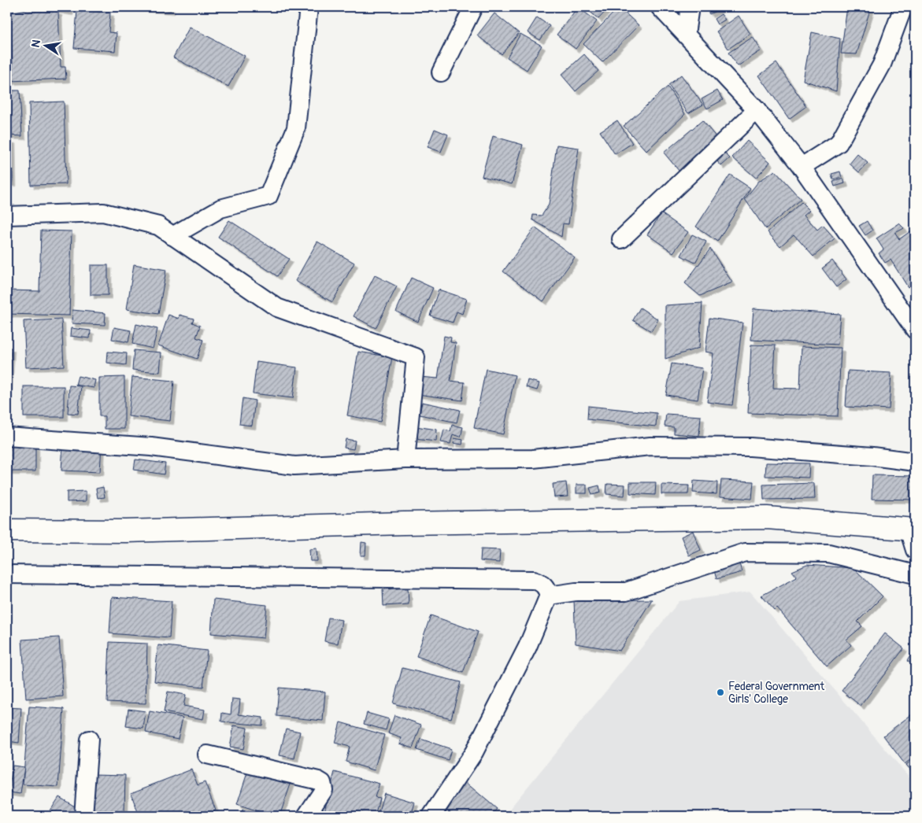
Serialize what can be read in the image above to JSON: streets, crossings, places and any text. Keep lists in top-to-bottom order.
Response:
{
  "places": ["Federal Government Girls' College"],
  "north": "left"
}
